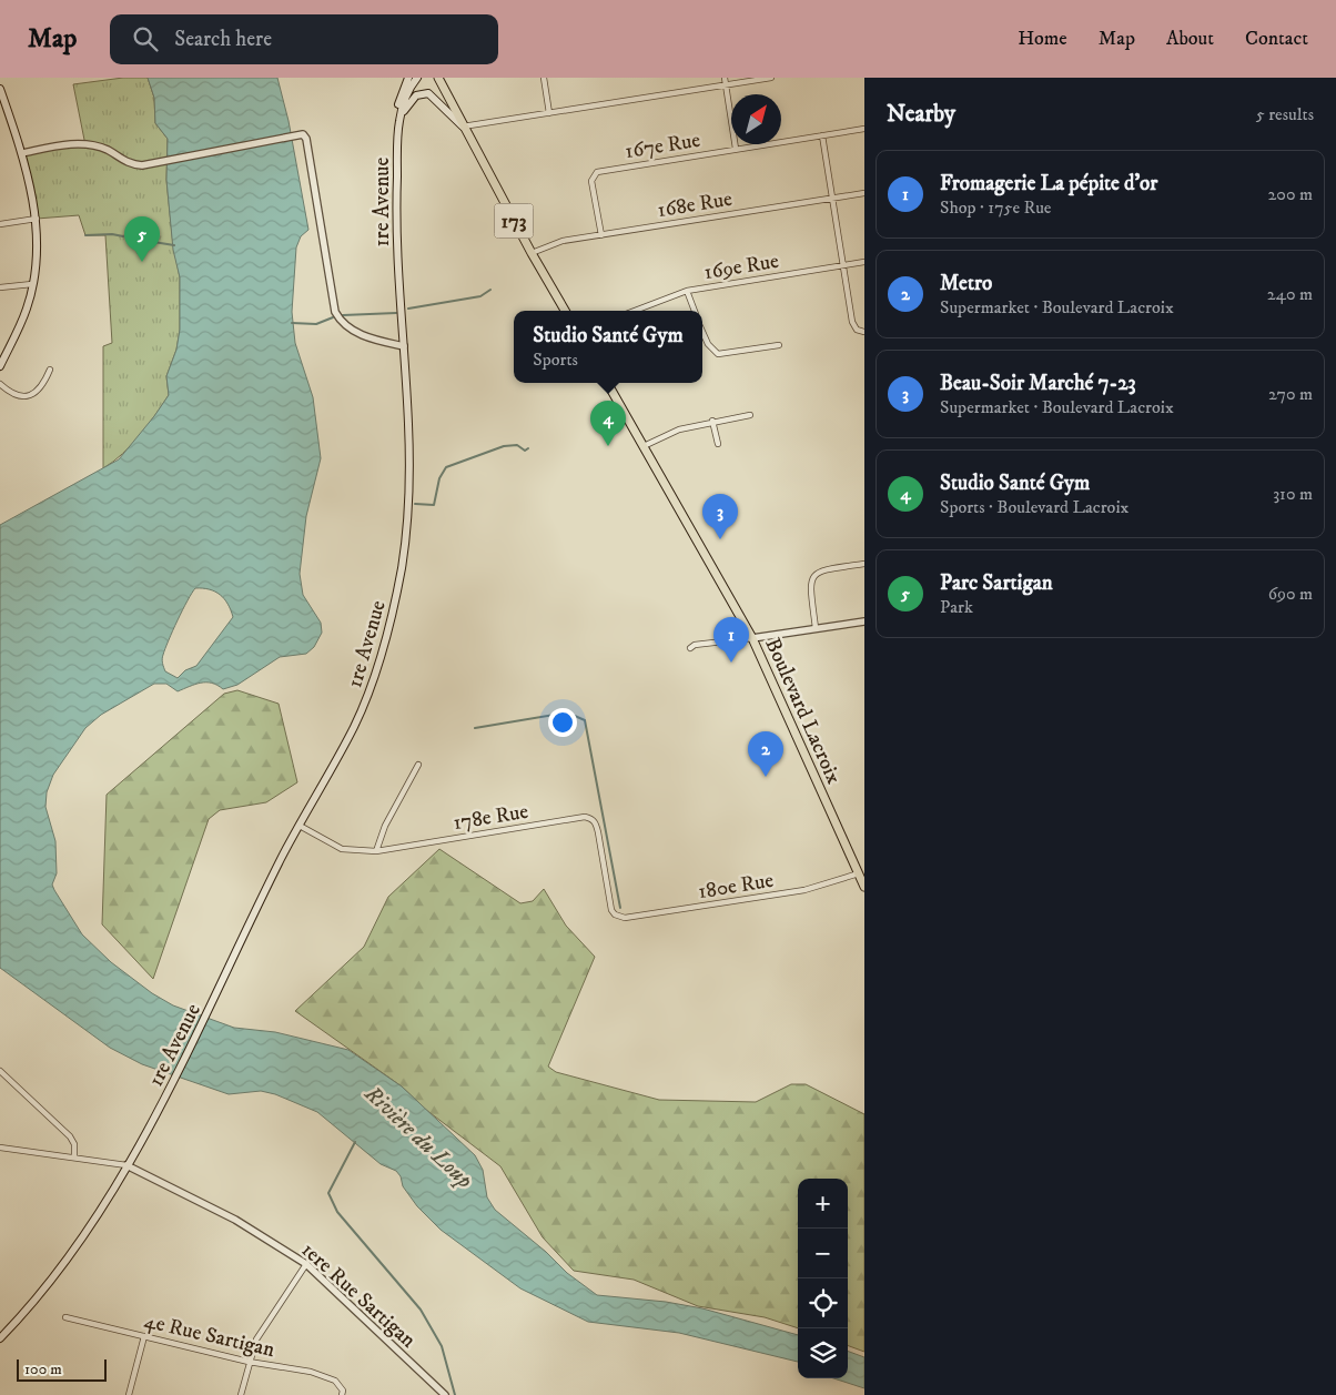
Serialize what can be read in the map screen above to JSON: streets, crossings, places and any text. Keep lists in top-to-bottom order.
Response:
{
  "streets": {
    "main road": ["1re Avenue", "173", "Boulevard Lacroix"],
    "street": [
      "167e Rue",
      "168e Rue",
      "169e Rue",
      "178e Rue",
      "180e Rue",
      "1ere Rue Sartigan",
      "4e Rue Sartigan"
    ]
  },
  "crossings": [
    ["167e Rue", "168e Rue"],
    ["1re Avenue", "178e Rue"],
    ["1re Avenue", "1ere Rue Sartigan"],
    ["168e Rue", "173"],
    ["Boulevard Lacroix", "180e Rue"],
    ["178e Rue", "180e Rue"]
  ],
  "water": ["Rivière du Loup"],
  "scale_bar": "100 m",
  "north": "top right",
  "page": {
    "header": "Map",
    "search": "Search here",
    "nav": [
      "Home",
      "Map",
      "About",
      "Contact"
    ],
    "heading": ["Nearby", "5 results"],
    "list": [
      {
        "mark": "1",
        "name": "Fromagerie La pépite d'or",
        "note": "Shop · 175e Rue",
        "value": "200 m"
      },
      {
        "mark": "2",
        "name": "Metro",
        "note": "Supermarket · Boulevard Lacroix",
        "value": "240 m"
      },
      {
        "mark": "3",
        "name": "Beau-Soir Marché 7-23",
        "note": "Supermarket · Boulevard Lacroix",
        "value": "270 m"
      },
      {
        "mark": "4",
        "name": "Studio Santé Gym",
        "note": "Sports · Boulevard Lacroix",
        "value": "310 m"
      },
      {
        "mark": "5",
        "name": "Parc Sartigan",
        "note": "Park",
        "value": "690 m"
      }
    ],
    "pins": [
      "5",
      "4",
      "3",
      "1",
      "2"
    ],
    "popup": ["Studio Santé Gym", "Sports"],
    "map_buttons": ["+", "−"],
    "scale": "100 m"
  }
}
